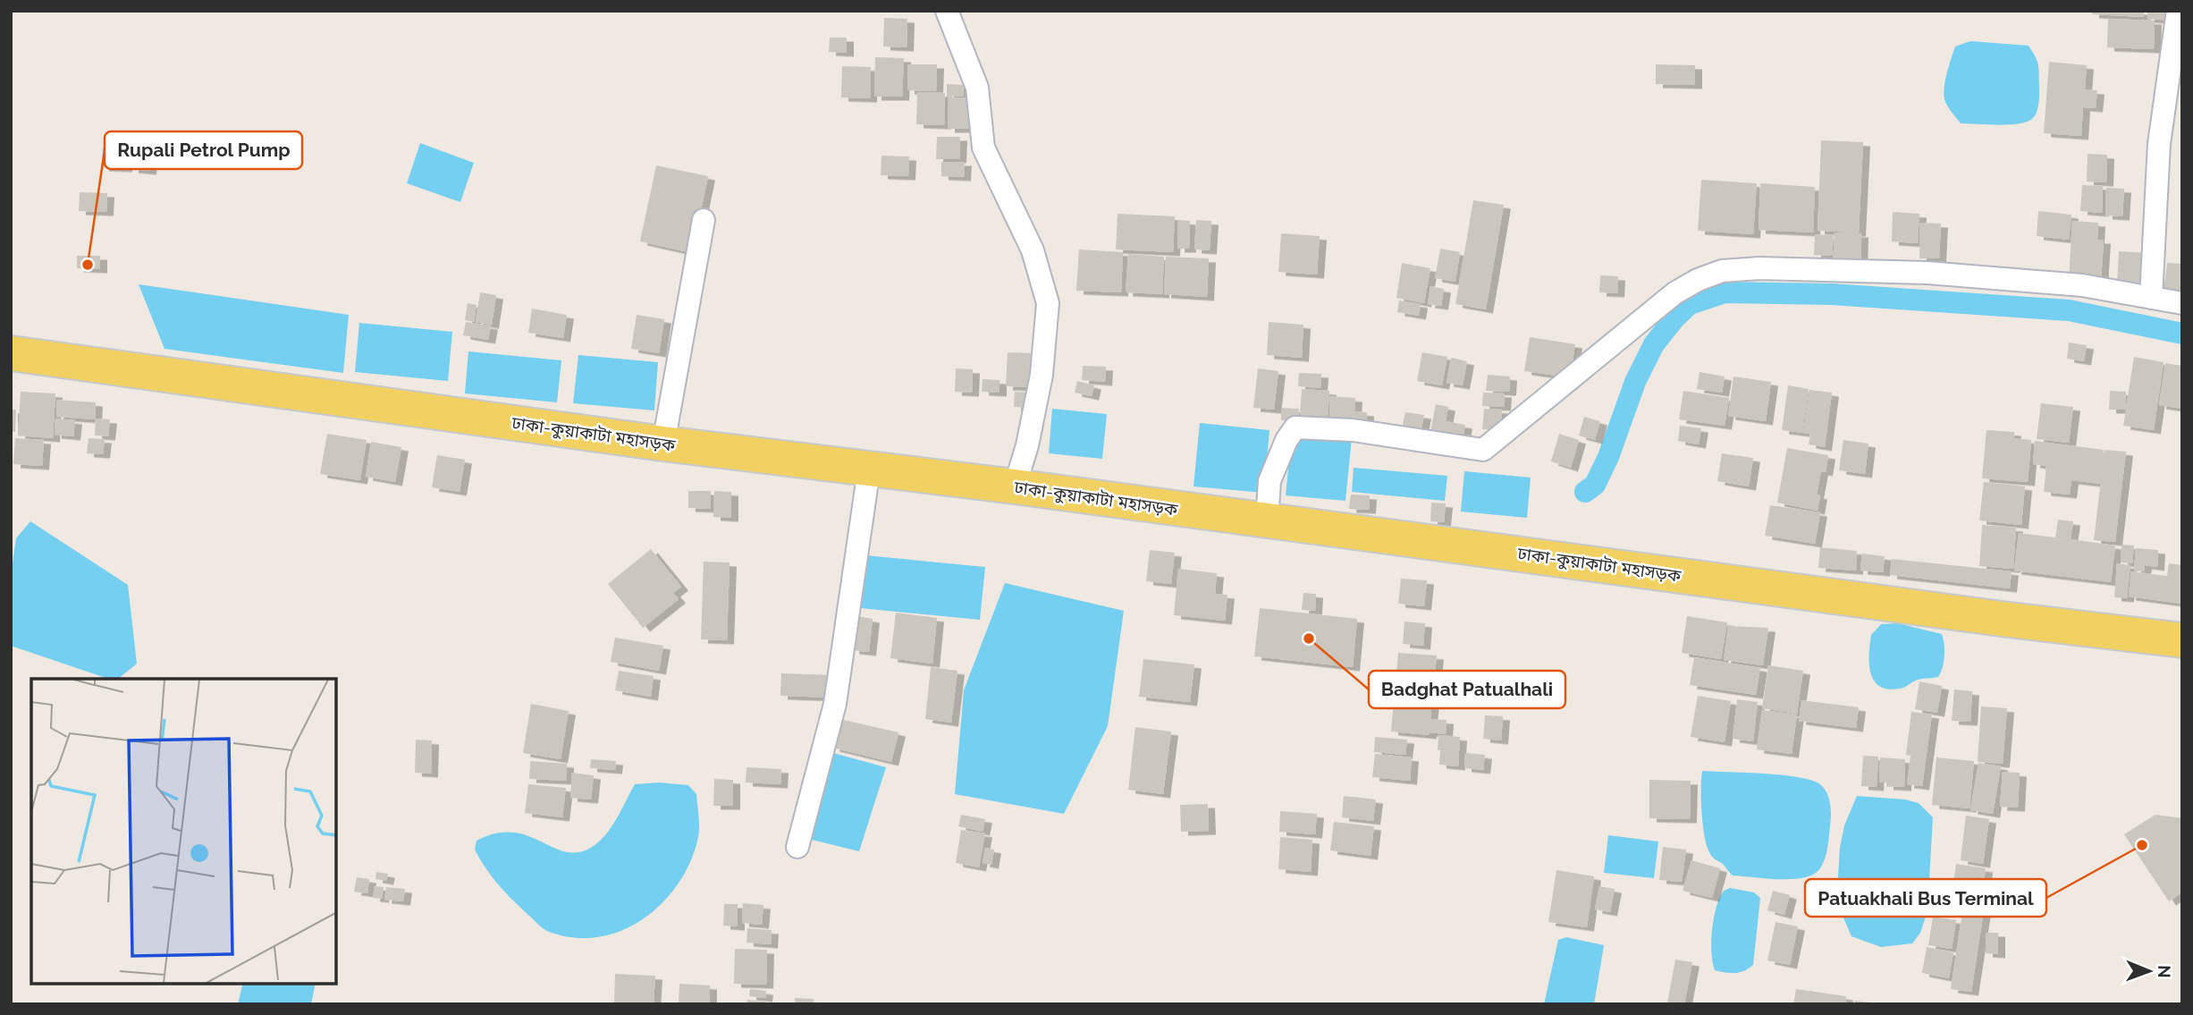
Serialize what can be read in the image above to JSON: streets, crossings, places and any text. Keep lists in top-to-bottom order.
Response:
{
  "streets": {
    "main road": ["ঢাকা-কুয়াকাটা মহাসড়ক"]
  },
  "places": ["Rupali Petrol Pump", "Badghat Patualhali", "Patuakhali Bus Terminal"],
  "north": "right"
}
